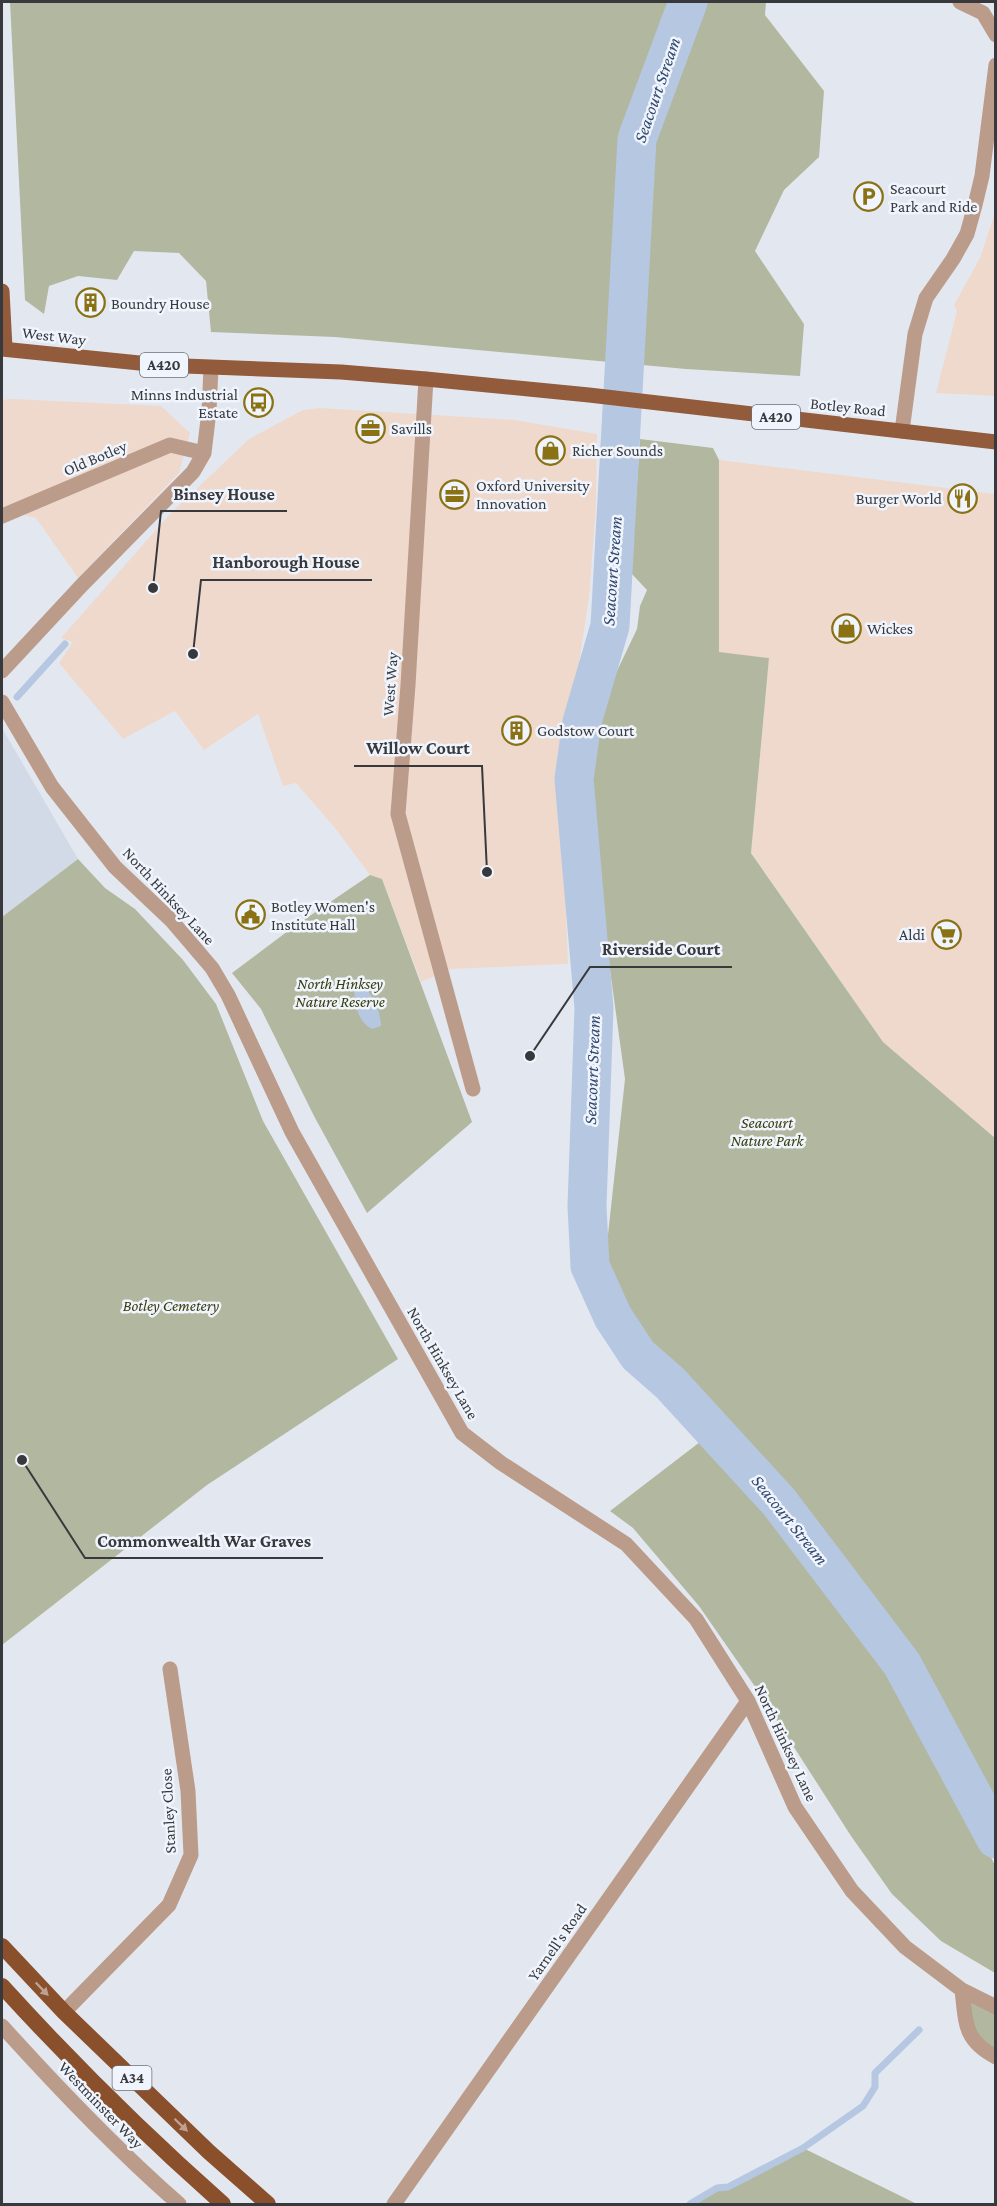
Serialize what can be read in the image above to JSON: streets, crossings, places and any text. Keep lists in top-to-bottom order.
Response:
{
  "streets": {
    "highway": ["A34"],
    "main road": ["West Way", "A420", "Botley Road"],
    "street": [
      "Old Botley",
      "North Hinksey Lane",
      "Stanley Close",
      "Yarnell's Road",
      "Westminster Way"
    ]
  },
  "crossings": [
    ["West Way", "A420"],
    ["West Way", "Botley Road"],
    ["North Hinksey Lane", "Yarnell's Road"],
    ["Stanley Close", "A34"]
  ],
  "water": ["Seacourt Stream"],
  "parks": ["North Hinksey Nature Reserve", "Seacourt Nature Park", "Botley Cemetery"],
  "places": {
    "parking": ["Seacourt Park and Ride"],
    "building": ["Boundry House", "Godstow Court"],
    "bus stop": ["Minns Industrial Estate"],
    "office": ["Savills", "Oxford University Innovation"],
    "shop": ["Richer Sounds", "Wickes"],
    "restaurant": ["Burger World"],
    "other": [
      "Binsey House",
      "Hanborough House",
      "Willow Court",
      "Riverside Court",
      "Commonwealth War Graves"
    ],
    "public building": ["Botley Women's Institute Hall"],
    "supermarket": ["Aldi"]
  }
}
